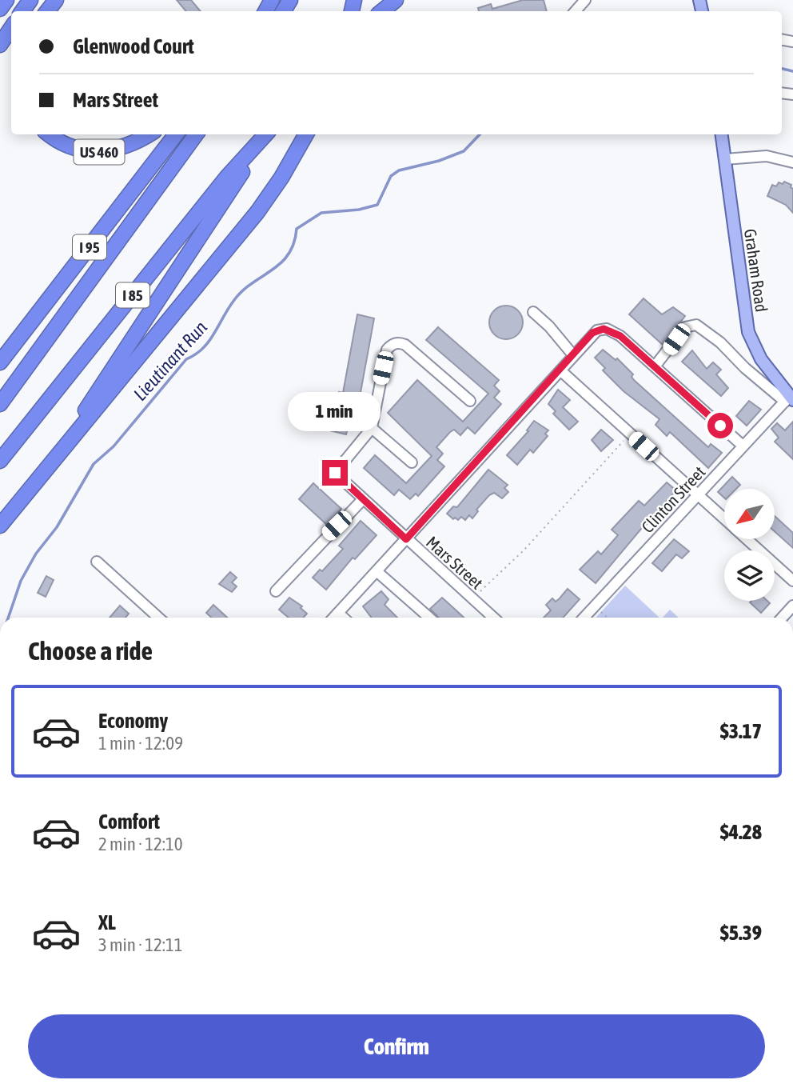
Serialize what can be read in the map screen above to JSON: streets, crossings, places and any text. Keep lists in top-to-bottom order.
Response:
{
  "streets": {
    "highway": ["US 460", "I 95", "I 85"],
    "main road": ["Graham Road"],
    "street": ["Clinton Street", "Mars Street"]
  },
  "crossings": [
    ["Graham Road", "Clinton Street"]
  ],
  "water": ["Lieutinant Run"],
  "north": "bottom left",
  "page": {
    "banner": ["Glenwood Court", "Mars Street"],
    "bubble": "1 min",
    "heading": "Choose a ride",
    "list": [
      {
        "name": "Economy",
        "note": "1 min · 12:09",
        "value": "$3.17"
      },
      {
        "name": "Comfort",
        "note": "2 min · 12:10",
        "value": "$4.28"
      },
      {
        "name": "XL",
        "note": "3 min · 12:11",
        "value": "$5.39"
      }
    ],
    "buttons": "Confirm"
  }
}
